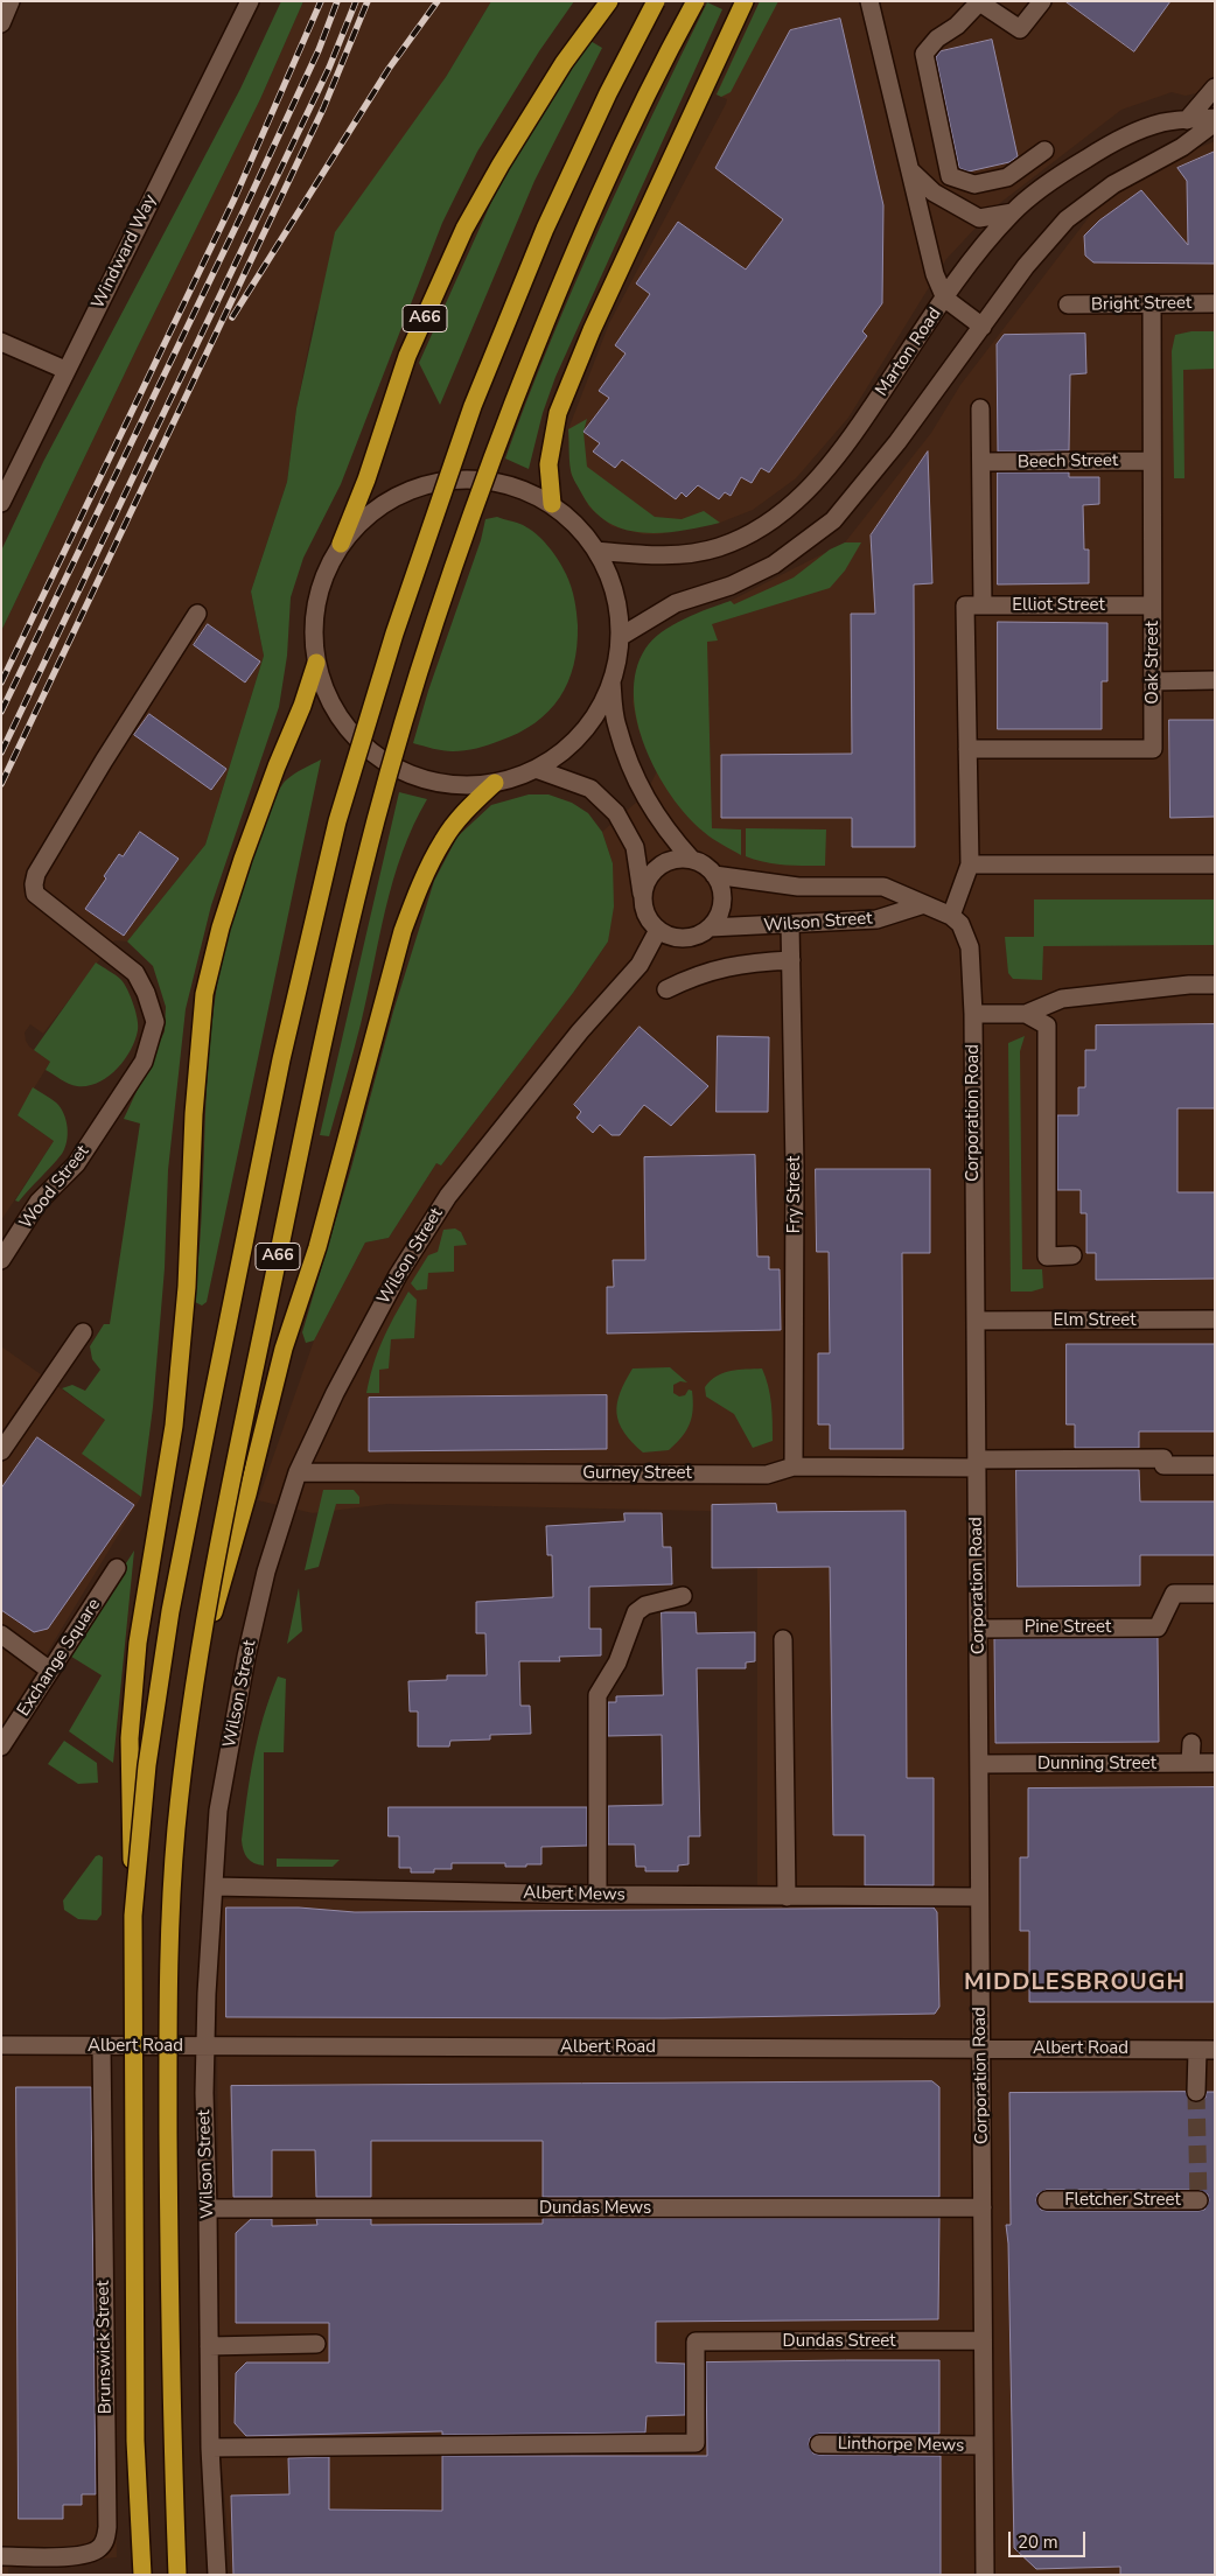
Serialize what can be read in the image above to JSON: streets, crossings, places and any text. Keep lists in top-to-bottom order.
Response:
{
  "streets": {
    "highway": ["A66"],
    "street": [
      "Windward Way",
      "Bright Street",
      "Marton Road",
      "Beech Street",
      "Elliot Street",
      "Oak Street",
      "Wilson Street",
      "Corporation Road",
      "Wood Street",
      "Fry Street",
      "Elm Street",
      "Gurney Street",
      "Pine Street",
      "Exchange Square",
      "Dunning Street",
      "Albert Mews",
      "Albert Road",
      "Fletcher Street",
      "Dundas Mews",
      "Dundas Street",
      "Brunswick Street",
      "Linthorpe Mews"
    ]
  },
  "crossings": [
    ["Bright Street", "Oak Street"],
    ["Beech Street", "Oak Street"],
    ["Elliot Street", "Oak Street"],
    ["Wilson Street", "Corporation Road"],
    ["Wilson Street", "Fry Street"],
    ["Wilson Street", "Gurney Street"],
    ["Wilson Street", "Albert Mews"],
    ["Wilson Street", "Albert Road"],
    ["Wilson Street", "Dundas Mews"],
    ["Wilson Street", "Dundas Street"],
    ["Corporation Road", "Elm Street"],
    ["Corporation Road", "Gurney Street"],
    ["Corporation Road", "Pine Street"],
    ["Corporation Road", "Dunning Street"],
    ["Corporation Road", "Albert Mews"],
    ["Corporation Road", "Albert Road"],
    ["Corporation Road", "Dundas Mews"],
    ["Corporation Road", "Dundas Street"],
    ["Corporation Road", "Linthorpe Mews"],
    ["Fry Street", "Gurney Street"],
    ["Albert Road", "Brunswick Street"]
  ],
  "districts": ["MIDDLESBROUGH"],
  "scale_bar": "20 m"
}
